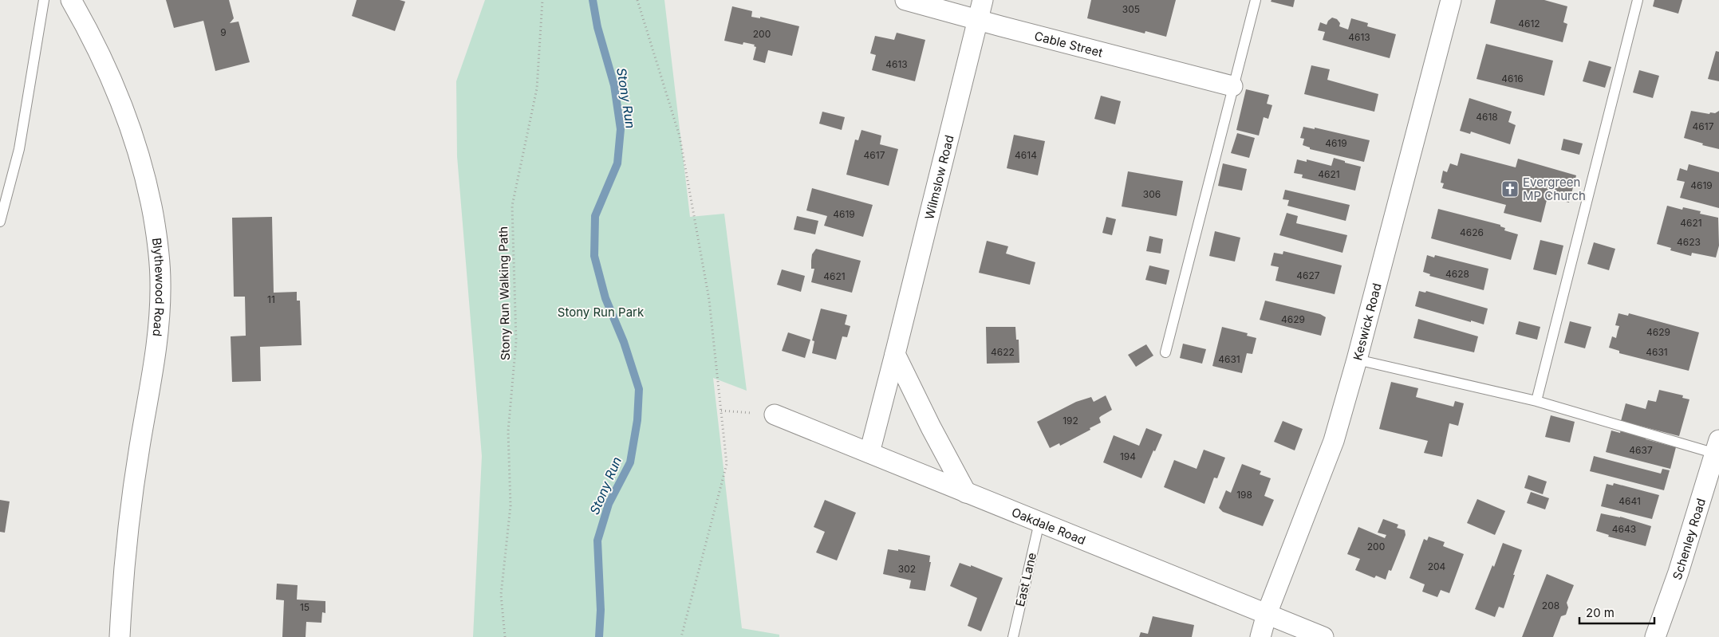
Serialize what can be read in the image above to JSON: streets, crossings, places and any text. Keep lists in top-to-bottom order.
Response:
{
  "streets": {
    "street": [
      "Cable Street",
      "Wilmslow Road",
      "Blythewood Road",
      "Keswick Road",
      "Oakdale Road",
      "Schenley Road"
    ],
    "lane": ["East Lane"],
    "path": ["Stony Run Walking Path"]
  },
  "crossings": [
    ["Cable Street", "Wilmslow Road"],
    ["Wilmslow Road", "Oakdale Road"],
    ["Keswick Road", "Oakdale Road"],
    ["Oakdale Road", "East Lane"]
  ],
  "water": ["Stony Run"],
  "parks": ["Stony Run Park"],
  "places": {
    "church": ["Evergreen MP Church"]
  },
  "house_numbers": [
    "305",
    "4612",
    "9",
    "200",
    "4613",
    "4613",
    "4616",
    "4618",
    "4617",
    "4619",
    "4617",
    "4614",
    "4621",
    "4619",
    "306",
    "4619",
    "4621",
    "4626",
    "4623",
    "4628",
    "4627",
    "4621",
    "11",
    "4629",
    "4629",
    "4622",
    "4631",
    "4631",
    "192",
    "4637",
    "194",
    "198",
    "4641",
    "4643",
    "200",
    "204",
    "302",
    "208",
    "15"
  ],
  "scale_bar": "20 m"
}
